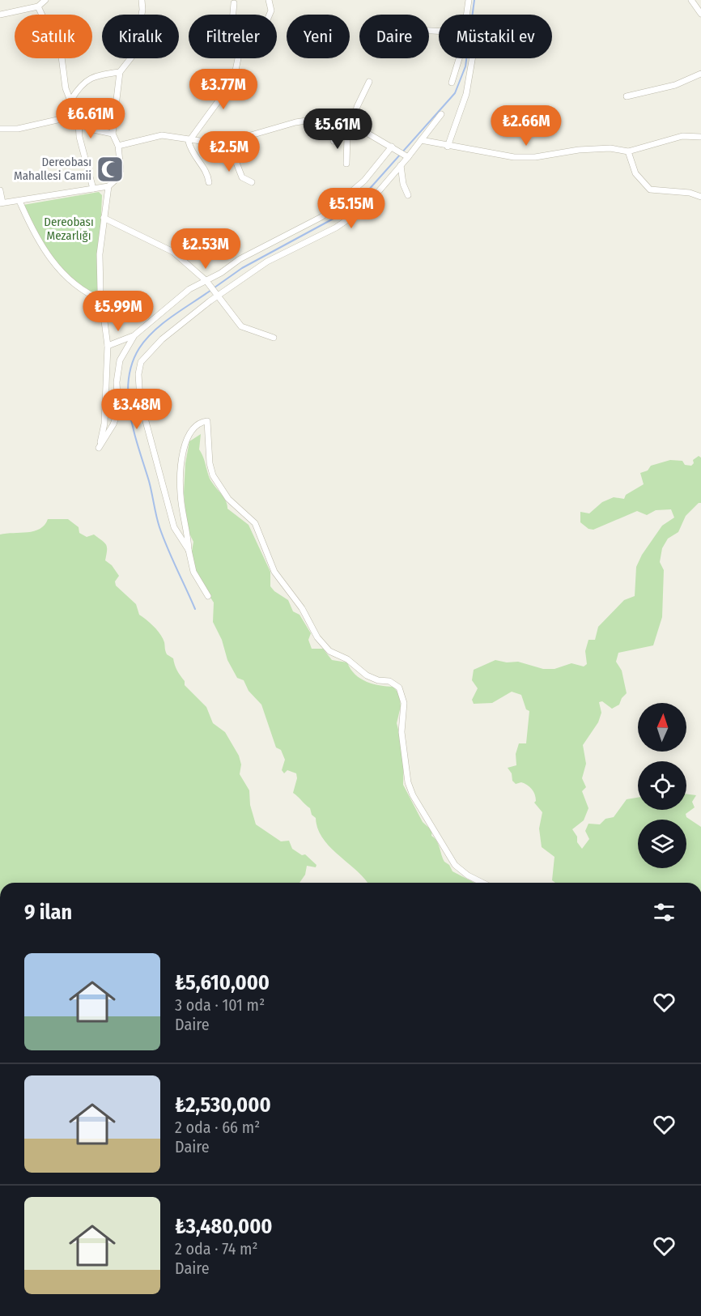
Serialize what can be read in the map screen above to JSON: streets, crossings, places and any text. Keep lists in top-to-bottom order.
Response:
{
  "parks": ["Dereobası Mezarlığı"],
  "places": {
    "mosque": ["Dereobası Mahallesi Camii"]
  },
  "north": "top",
  "page": {
    "chip": [
      "Satılık",
      "Kiralık",
      "Filtreler",
      "Yeni",
      "Daire",
      "Müstakil ev"
    ],
    "price": [
      "₺3.77M",
      "₺6.61M",
      "₺2.66M",
      "₺5.61M",
      "₺2.5M",
      "₺5.15M",
      "₺2.53M",
      "₺5.99M",
      "₺3.48M"
    ],
    "heading": "9 ilan",
    "list": [
      {
        "name": "₺5,610,000",
        "note": "3 oda · 101 m² · Daire"
      },
      {
        "name": "₺2,530,000",
        "note": "2 oda · 66 m² · Daire"
      },
      {
        "name": "₺3,480,000",
        "note": "2 oda · 74 m² · Daire"
      }
    ]
  }
}
